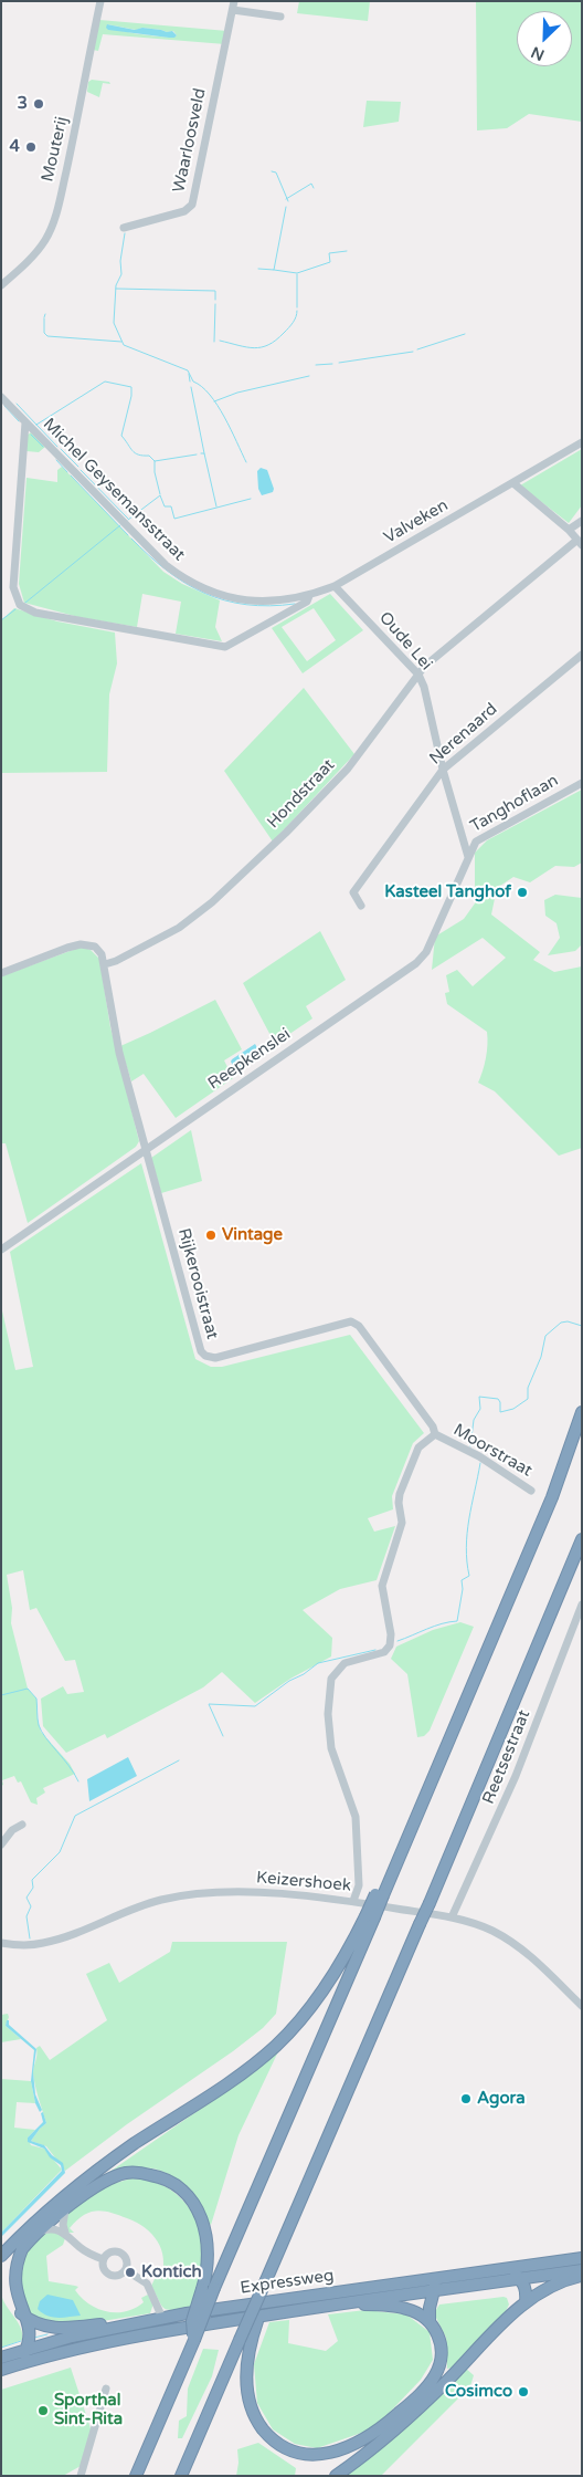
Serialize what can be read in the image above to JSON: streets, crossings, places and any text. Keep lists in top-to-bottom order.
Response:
{
  "streets": {
    "highway": ["Expressweg"],
    "street": [
      "Waarloosveld",
      "Mouterij",
      "Michel Geysemansstraat",
      "Valveken",
      "Oude Lei",
      "Nerenaard",
      "Hondstraat",
      "Tanghoflaan",
      "Reepkenslei",
      "Rijkerooistraat",
      "Moorstraat",
      "Reetsestraat",
      "Keizershoek"
    ]
  },
  "crossings": [
    ["Michel Geysemansstraat", "Valveken"],
    ["Michel Geysemansstraat", "Oude Lei"],
    ["Valveken", "Oude Lei"],
    ["Oude Lei", "Nerenaard"],
    ["Oude Lei", "Hondstraat"],
    ["Oude Lei", "Tanghoflaan"],
    ["Oude Lei", "Reepkenslei"],
    ["Hondstraat", "Rijkerooistraat"],
    ["Tanghoflaan", "Reepkenslei"],
    ["Reepkenslei", "Rijkerooistraat"],
    ["Rijkerooistraat", "Moorstraat"],
    ["Moorstraat", "Keizershoek"],
    ["Reetsestraat", "Keizershoek"]
  ],
  "places": [
    "3",
    "4",
    "Kasteel Tanghof",
    "Vintage",
    "Agora",
    "Kontich",
    "Cosimco",
    "Sporthal Sint-Rita"
  ],
  "north": "bottom left"
}
